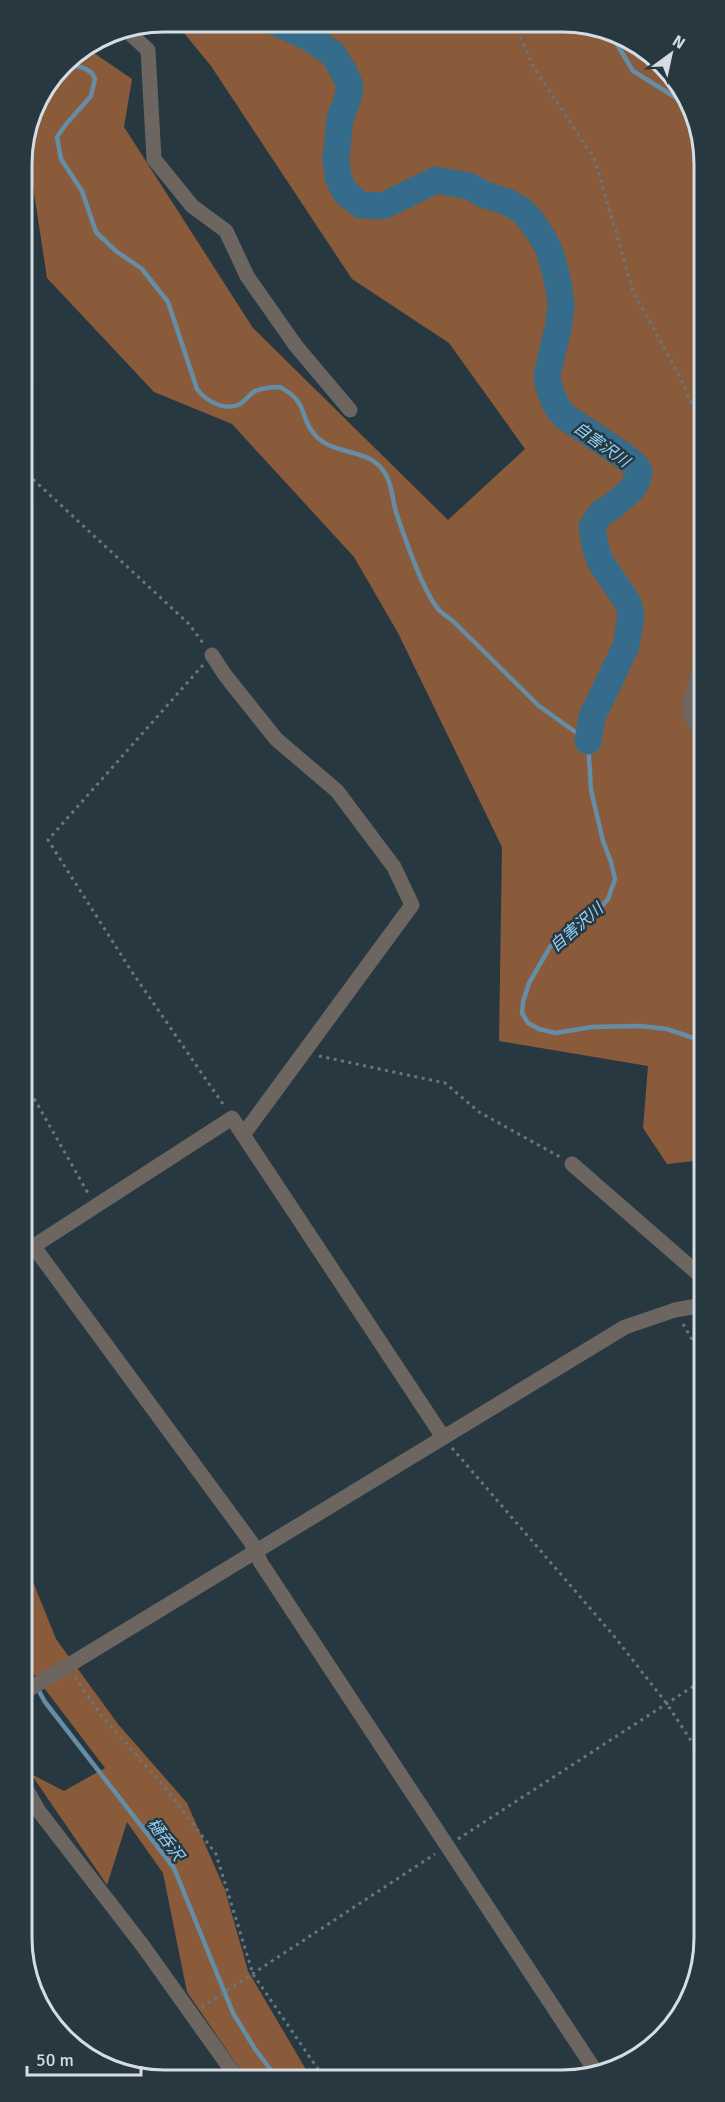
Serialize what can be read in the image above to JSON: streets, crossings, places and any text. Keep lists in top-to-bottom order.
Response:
{
  "water": ["自害沢川", "樋呑沢"],
  "scale_bar": "50 m",
  "north": "top right"
}
